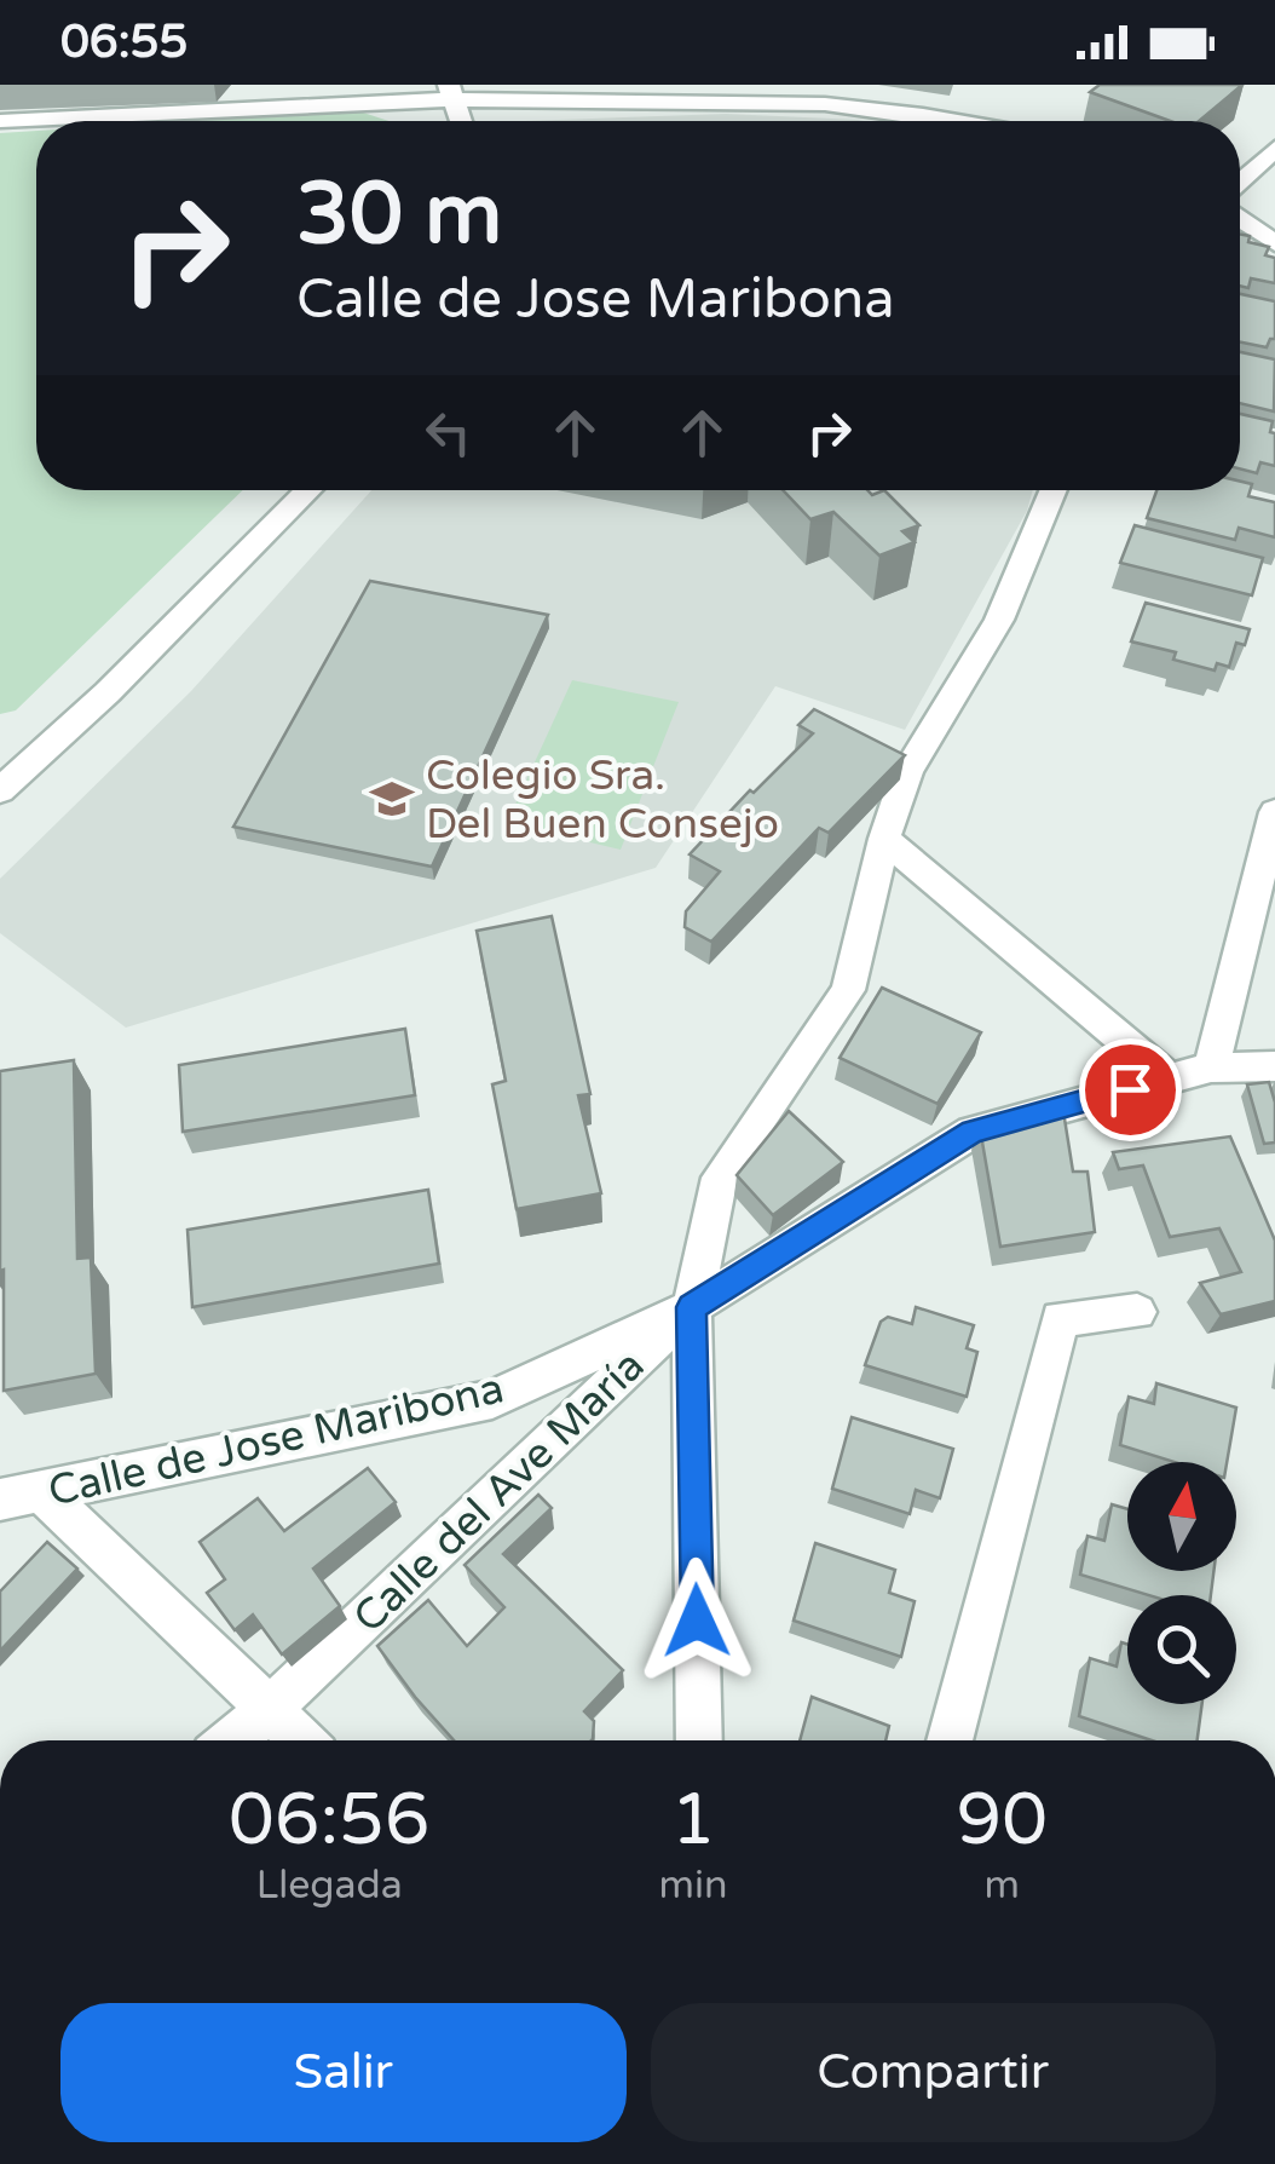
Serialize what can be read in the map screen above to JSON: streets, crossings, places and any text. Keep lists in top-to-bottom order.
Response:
{
  "streets": {
    "street": ["Calle de Jose Maribona", "Calle del Ave María"]
  },
  "crossings": [
    ["Calle de Jose Maribona", "Calle del Ave María"]
  ],
  "places": {
    "school or university": ["Colegio Sra. Del Buen Consejo"]
  },
  "north": "top",
  "page": {
    "status": "06:55",
    "turn": ["30 m", "Calle de Jose Maribona"],
    "eta": [
      "06:56",
      "Llegada",
      "1",
      "min",
      "90",
      "m"
    ],
    "buttons": ["Salir", "Compartir"]
  }
}
